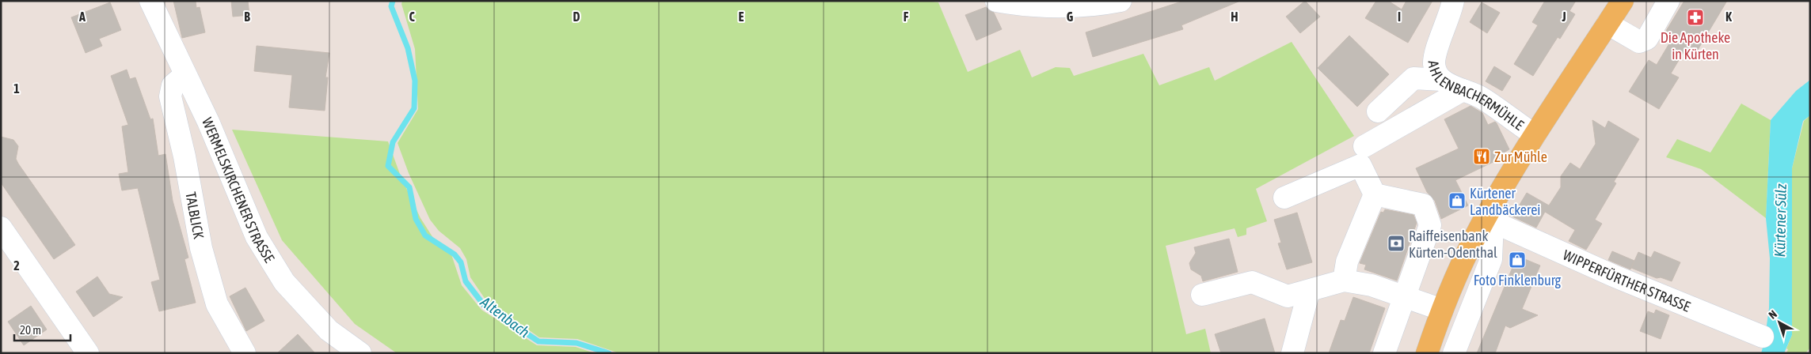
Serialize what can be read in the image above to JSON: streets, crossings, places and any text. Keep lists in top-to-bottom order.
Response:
{
  "streets": {
    "street": [
      "AHLENBACHERMÜHLE",
      "WERMELSKIRCHENER STRASSE",
      "TALBLICK",
      "WIPPERFÜRTHER STRASSE"
    ]
  },
  "crossings": [
    ["WERMELSKIRCHENER STRASSE", "TALBLICK"]
  ],
  "water": ["Kürtener Sülz", "Altenbach"],
  "places": {
    "pharmacy": ["Die Apotheke in Kürten"],
    "restaurant": ["Zur Mühle"],
    "shop": ["Kürtener Landbäckerei", "Foto Finklenburg"],
    "bank": ["Raiffeisenbank Kürten-Odenthal"]
  },
  "scale_bar": "20 m",
  "north": "top left",
  "grid": {
    "columns": [
      "A",
      "B",
      "C",
      "D",
      "E",
      "F",
      "G",
      "H",
      "I",
      "J",
      "K"
    ],
    "rows": ["1", "2"]
  }
}
